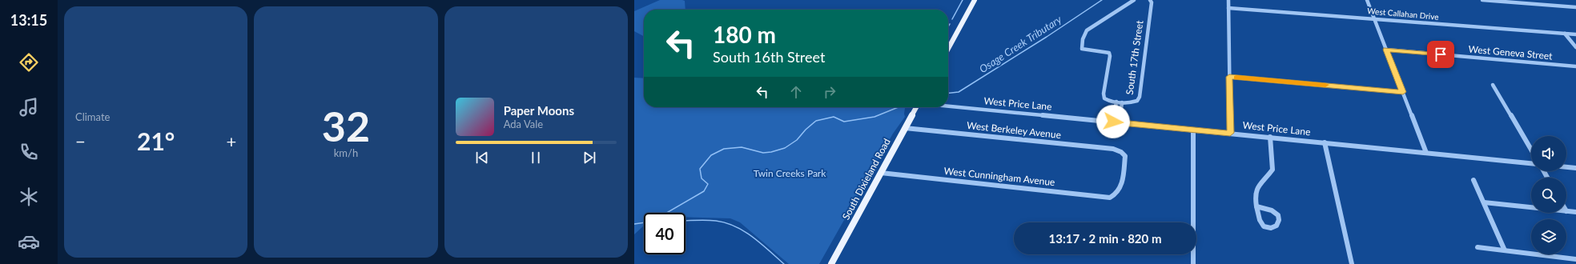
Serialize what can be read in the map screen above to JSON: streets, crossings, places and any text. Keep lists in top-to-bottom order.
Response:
{
  "streets": {
    "main road": ["South Dixieland Road"],
    "street": [
      "West Callahan Drive",
      "West Geneva Street",
      "South 17th Street",
      "West Price Lane",
      "West Berkeley Avenue",
      "West Cunningham Avenue"
    ]
  },
  "crossings": [
    ["South 17th Street", "West Price Lane"],
    ["West Berkeley Avenue", "West Cunningham Avenue"],
    ["West Berkeley Avenue", "South Dixieland Road"],
    ["West Cunningham Avenue", "South Dixieland Road"]
  ],
  "water": ["Osage Creek Tributary"],
  "parks": ["Twin Creeks Park"],
  "page": {
    "tabs": "13:15",
    "tile": [
      "Climate",
      ["32", "km/h"]
    ],
    "turn": ["180 m", "South 16th Street"],
    "song": ["Paper Moons", "Ada Vale"],
    "heat": ["−", "21°", "+"],
    "limit": "40",
    "trip": "13:17 · 2 min · 820 m"
  }
}
